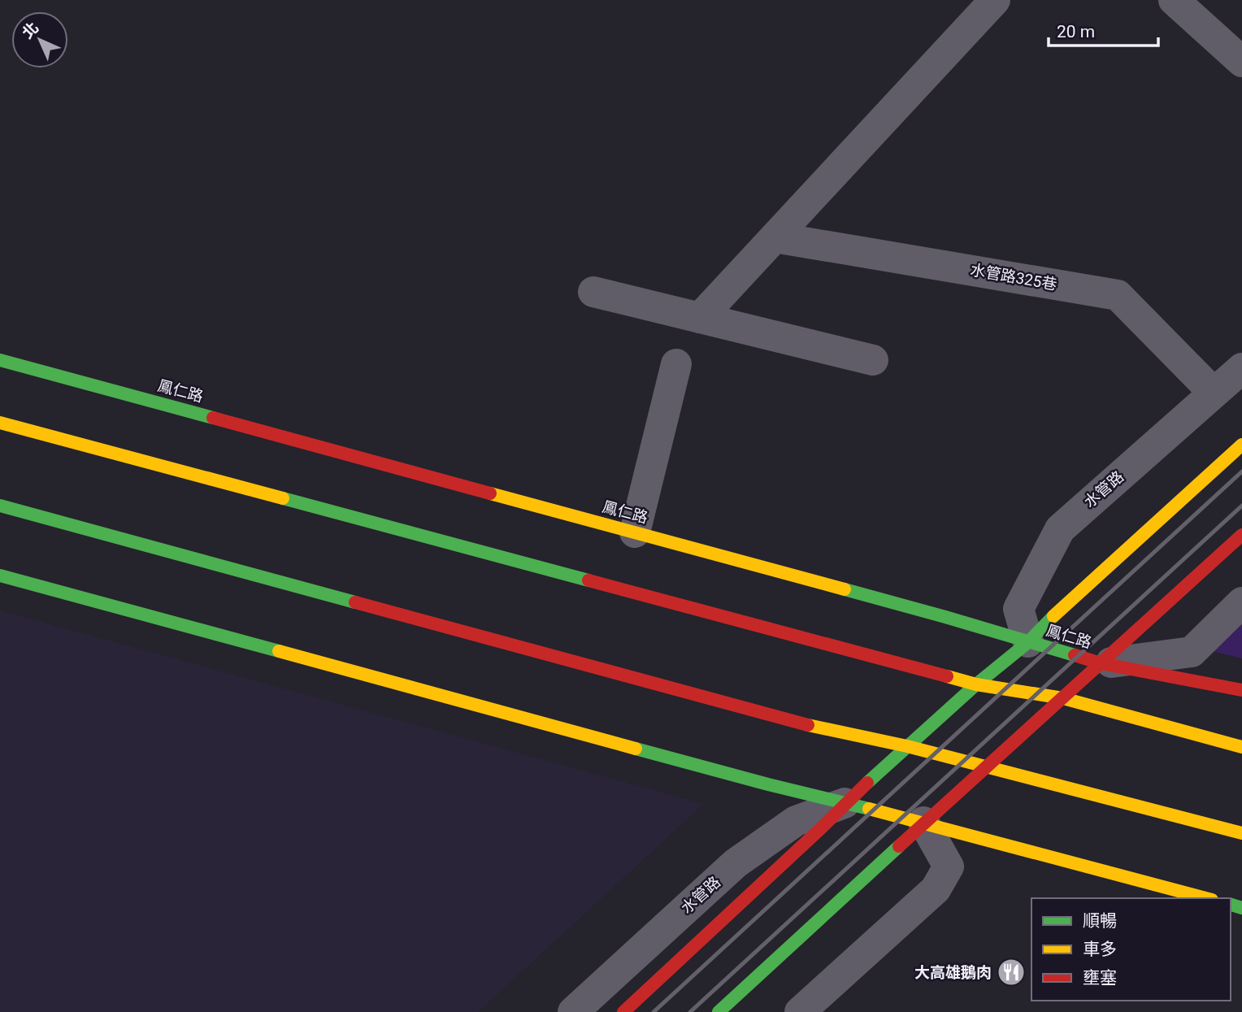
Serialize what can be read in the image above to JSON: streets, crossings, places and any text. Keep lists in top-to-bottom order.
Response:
{
  "streets": {
    "main road": ["鳳仁路", "水管路"],
    "street": ["水管路325巷"]
  },
  "crossings": [
    ["水管路325巷", "水管路"],
    ["鳳仁路", "水管路"]
  ],
  "places": {
    "restaurant": ["大高雄鵝肉"]
  },
  "legend": ["順暢", "車多", "壅塞"],
  "scale_bar": "20 m",
  "north": "top left"
}
